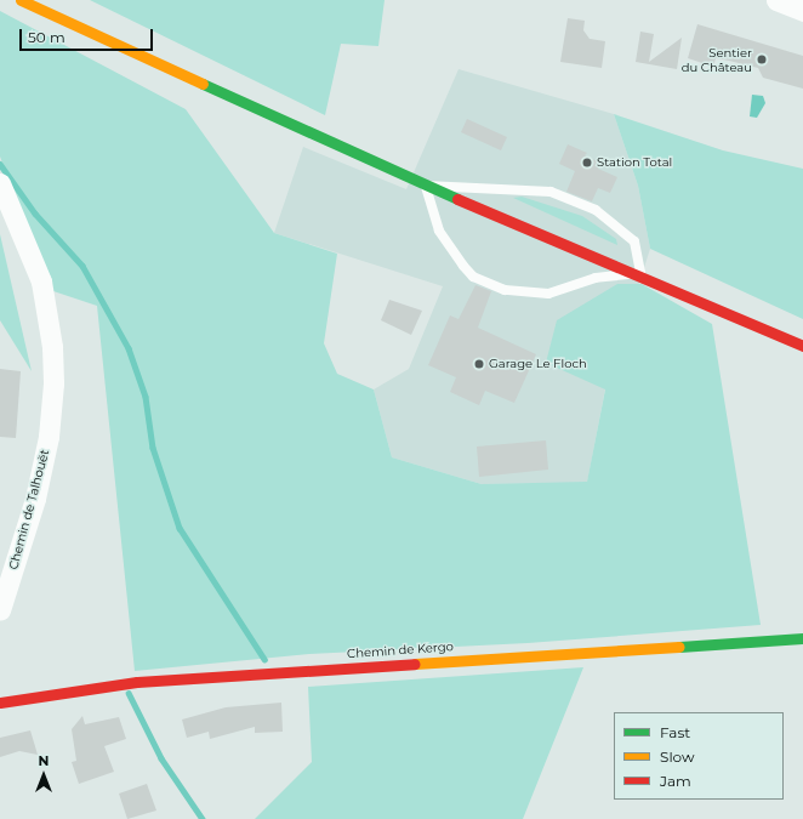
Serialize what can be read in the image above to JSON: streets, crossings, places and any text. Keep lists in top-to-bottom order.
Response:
{
  "streets": {
    "main road": ["Chemin de Kergo"],
    "street": ["Chemin de Talhouët"]
  },
  "places": ["Sentier du Château", "Station Total", "Garage Le Floch"],
  "legend": ["Fast", "Slow", "Jam"],
  "scale_bar": "50 m",
  "north": "top"
}
